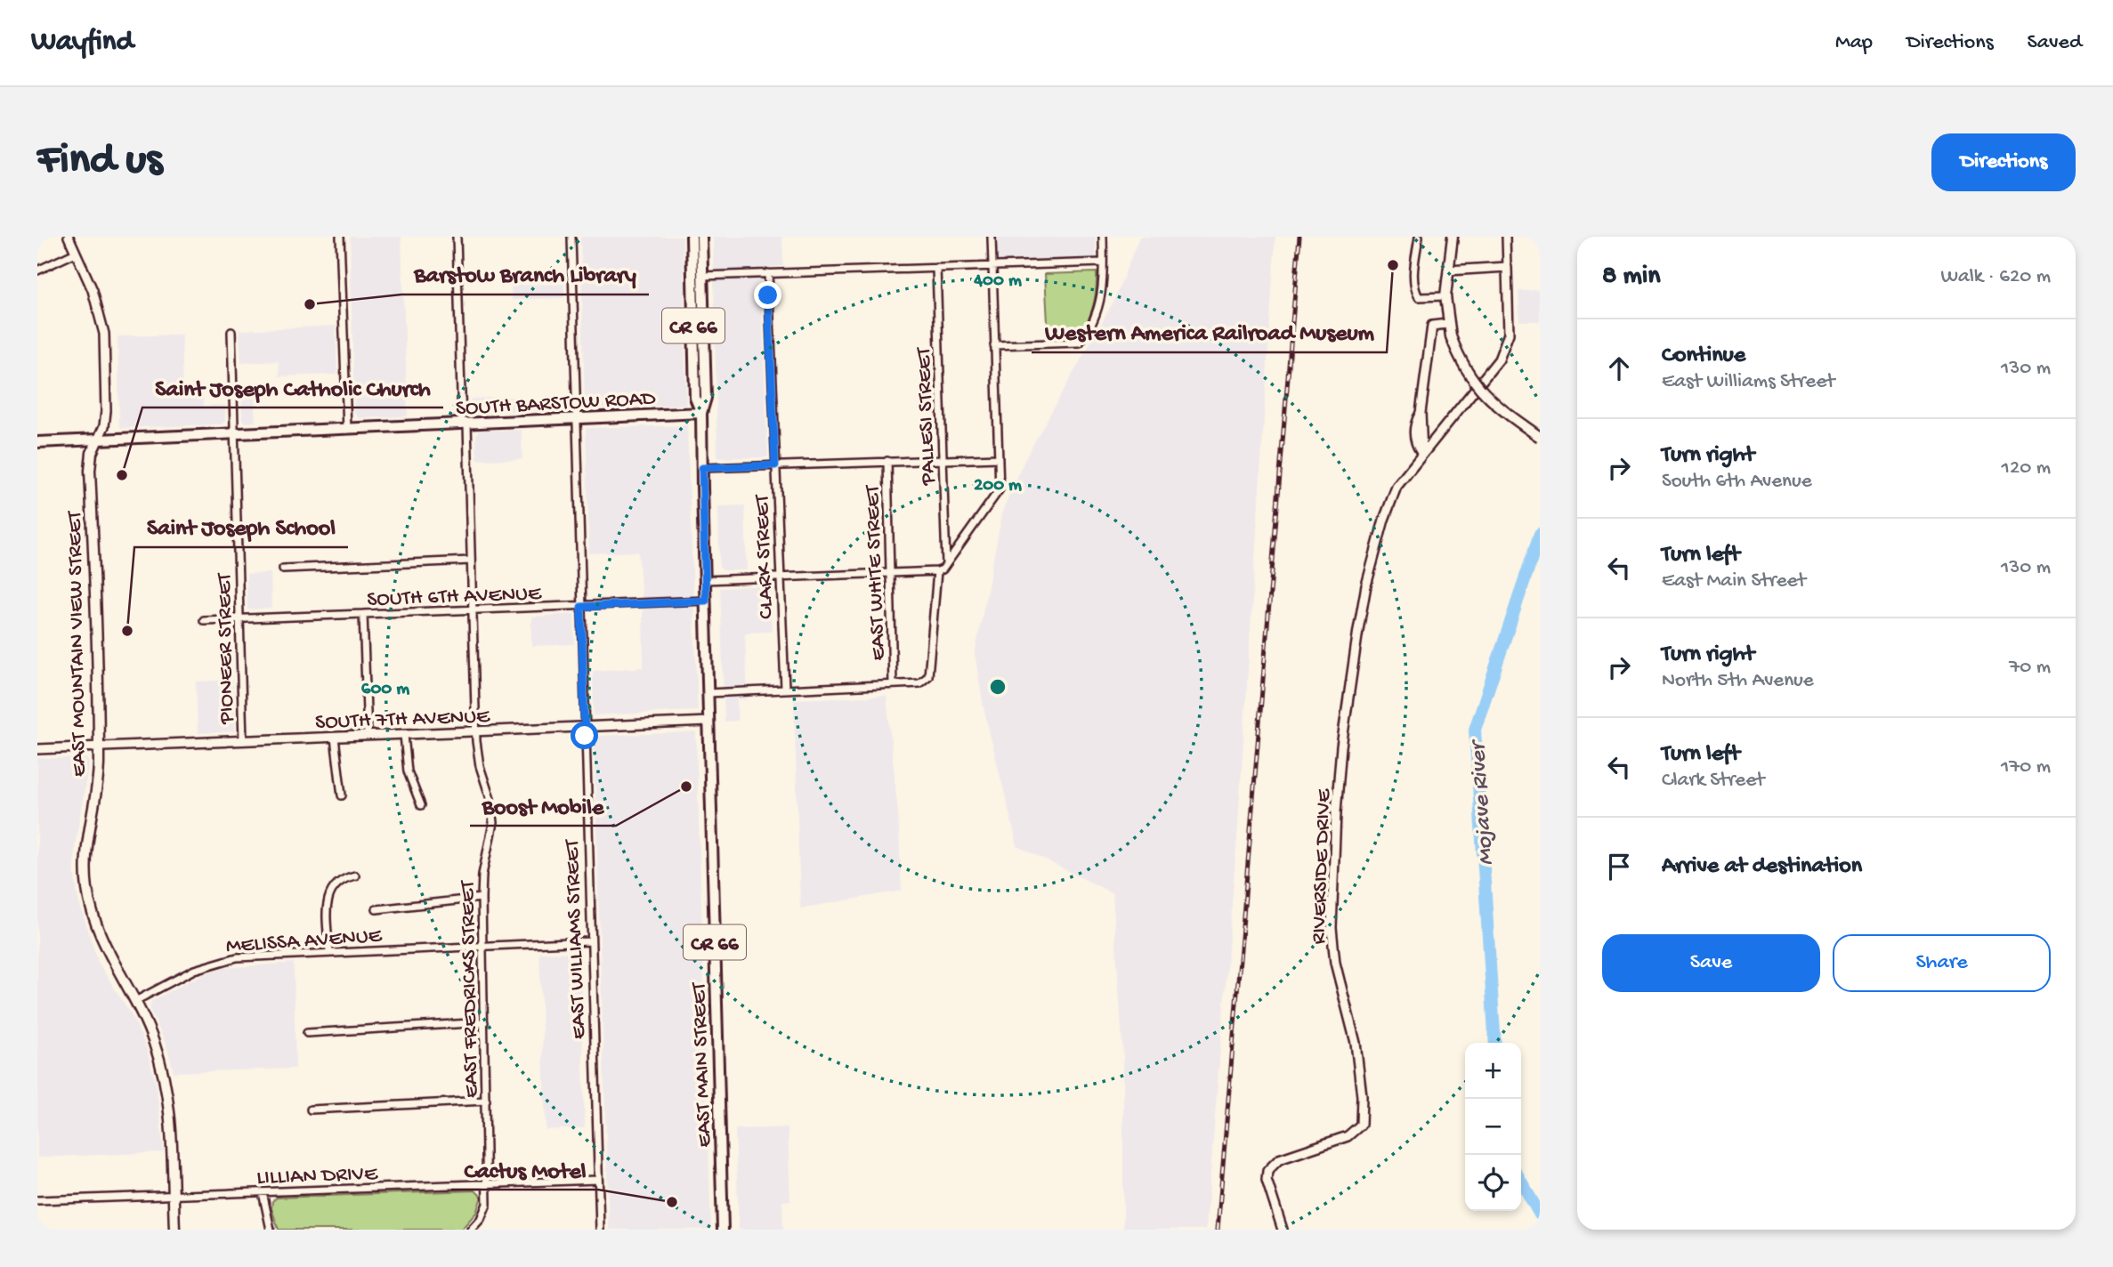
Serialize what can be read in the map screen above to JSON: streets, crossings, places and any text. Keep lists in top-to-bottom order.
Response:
{
  "streets": {
    "main road": [
      "CR 66",
      "SOUTH BARSTOW ROAD",
      "EAST MOUNTAIN VIEW STREET",
      "EAST MAIN STREET"
    ],
    "street": [
      "PALLESI STREET",
      "CLARK STREET",
      "EAST WHITE STREET",
      "SOUTH 6TH AVENUE",
      "PIONEER STREET",
      "SOUTH 7TH AVENUE",
      "RIVERSIDE DRIVE",
      "MELISSA AVENUE",
      "EAST WILLIAMS STREET",
      "EAST FREDRICKS STREET",
      "LILLIAN DRIVE"
    ]
  },
  "crossings": [
    ["SOUTH BARSTOW ROAD", "EAST MOUNTAIN VIEW STREET"],
    ["SOUTH BARSTOW ROAD", "PIONEER STREET"],
    ["SOUTH BARSTOW ROAD", "EAST WILLIAMS STREET"],
    ["SOUTH BARSTOW ROAD", "EAST FREDRICKS STREET"],
    ["SOUTH BARSTOW ROAD", "EAST MAIN STREET"],
    ["SOUTH 6TH AVENUE", "PIONEER STREET"],
    ["SOUTH 6TH AVENUE", "EAST WILLIAMS STREET"],
    ["SOUTH 6TH AVENUE", "EAST FREDRICKS STREET"],
    ["SOUTH 6TH AVENUE", "EAST MAIN STREET"],
    ["EAST MOUNTAIN VIEW STREET", "SOUTH 7TH AVENUE"],
    ["EAST MOUNTAIN VIEW STREET", "MELISSA AVENUE"],
    ["EAST MOUNTAIN VIEW STREET", "LILLIAN DRIVE"],
    ["PIONEER STREET", "SOUTH 7TH AVENUE"],
    ["SOUTH 7TH AVENUE", "EAST WILLIAMS STREET"],
    ["SOUTH 7TH AVENUE", "EAST FREDRICKS STREET"],
    ["SOUTH 7TH AVENUE", "EAST MAIN STREET"],
    ["MELISSA AVENUE", "EAST WILLIAMS STREET"],
    ["MELISSA AVENUE", "EAST FREDRICKS STREET"],
    ["EAST WILLIAMS STREET", "LILLIAN DRIVE"],
    ["EAST FREDRICKS STREET", "LILLIAN DRIVE"]
  ],
  "water": ["Mojave River"],
  "places": [
    "Western America Railroad Museum",
    "Barstow Branch Library",
    "Saint Joseph Catholic Church",
    "Saint Joseph School",
    "Boost Mobile",
    "Cactus Motel"
  ],
  "page": {
    "header": "Wayfind",
    "nav": ["Map", "Directions", "Saved"],
    "buttons": [
      "Directions",
      ["Save", "Share"]
    ],
    "title": "Find us",
    "heading": ["8 min", "Walk · 620 m"],
    "list": [
      ["Continue", "East Williams Street", "130 m"],
      ["Turn right", "South 6th Avenue", "120 m"],
      ["Turn left", "East Main Street", "130 m"],
      ["Turn right", "North 5th Avenue", "70 m"],
      ["Turn left", "Clark Street", "170 m"],
      "Arrive at destination"
    ],
    "map_buttons": ["+", "−"]
  },
  "rings": ["400 m", "200 m", "600 m"]
}
